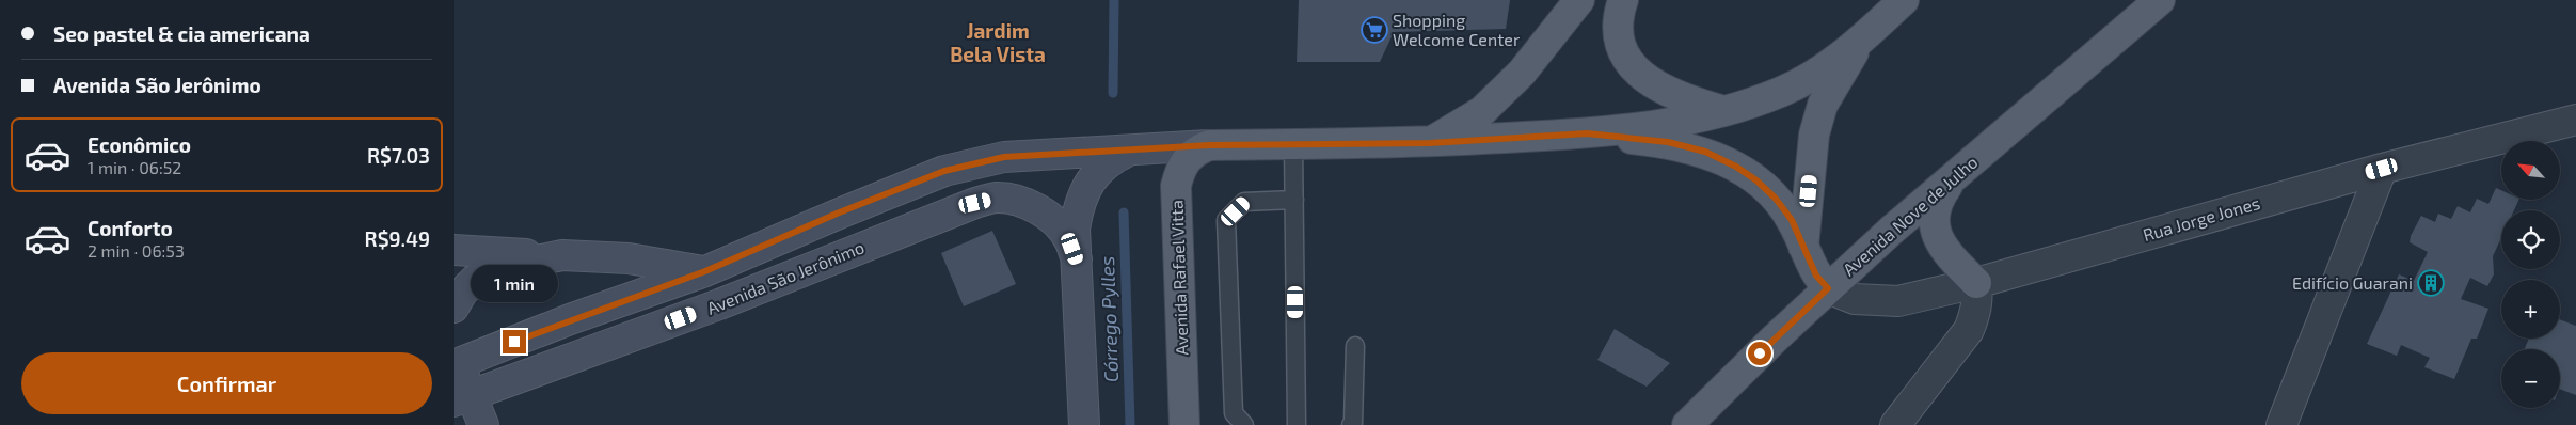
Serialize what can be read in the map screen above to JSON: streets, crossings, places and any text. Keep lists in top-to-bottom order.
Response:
{
  "streets": {
    "main road": ["Avenida Nove de Julho", "Avenida São Jerônimo", "Avenida Rafael Vitta"],
    "street": ["Rua Jorge Jones"]
  },
  "crossings": [
    ["Avenida Nove de Julho", "Rua Jorge Jones"],
    ["Avenida São Jerônimo", "Avenida Rafael Vitta"]
  ],
  "districts": ["Jardim Bela Vista"],
  "water": ["Córrego Pylles"],
  "places": {
    "supermarket": ["Shopping Welcome Center"],
    "building": ["Edifício Guarani"]
  },
  "north": "top left",
  "page": {
    "banner": ["Seo pastel & cia americana", "Avenida São Jerônimo"],
    "list": [
      {
        "name": "Econômico",
        "note": "1 min · 06:52",
        "value": "R$7.03"
      },
      {
        "name": "Conforto",
        "note": "2 min · 06:53",
        "value": "R$9.49"
      }
    ],
    "map_buttons": ["+", "−"],
    "bubble": "1 min",
    "buttons": "Confirmar"
  }
}
